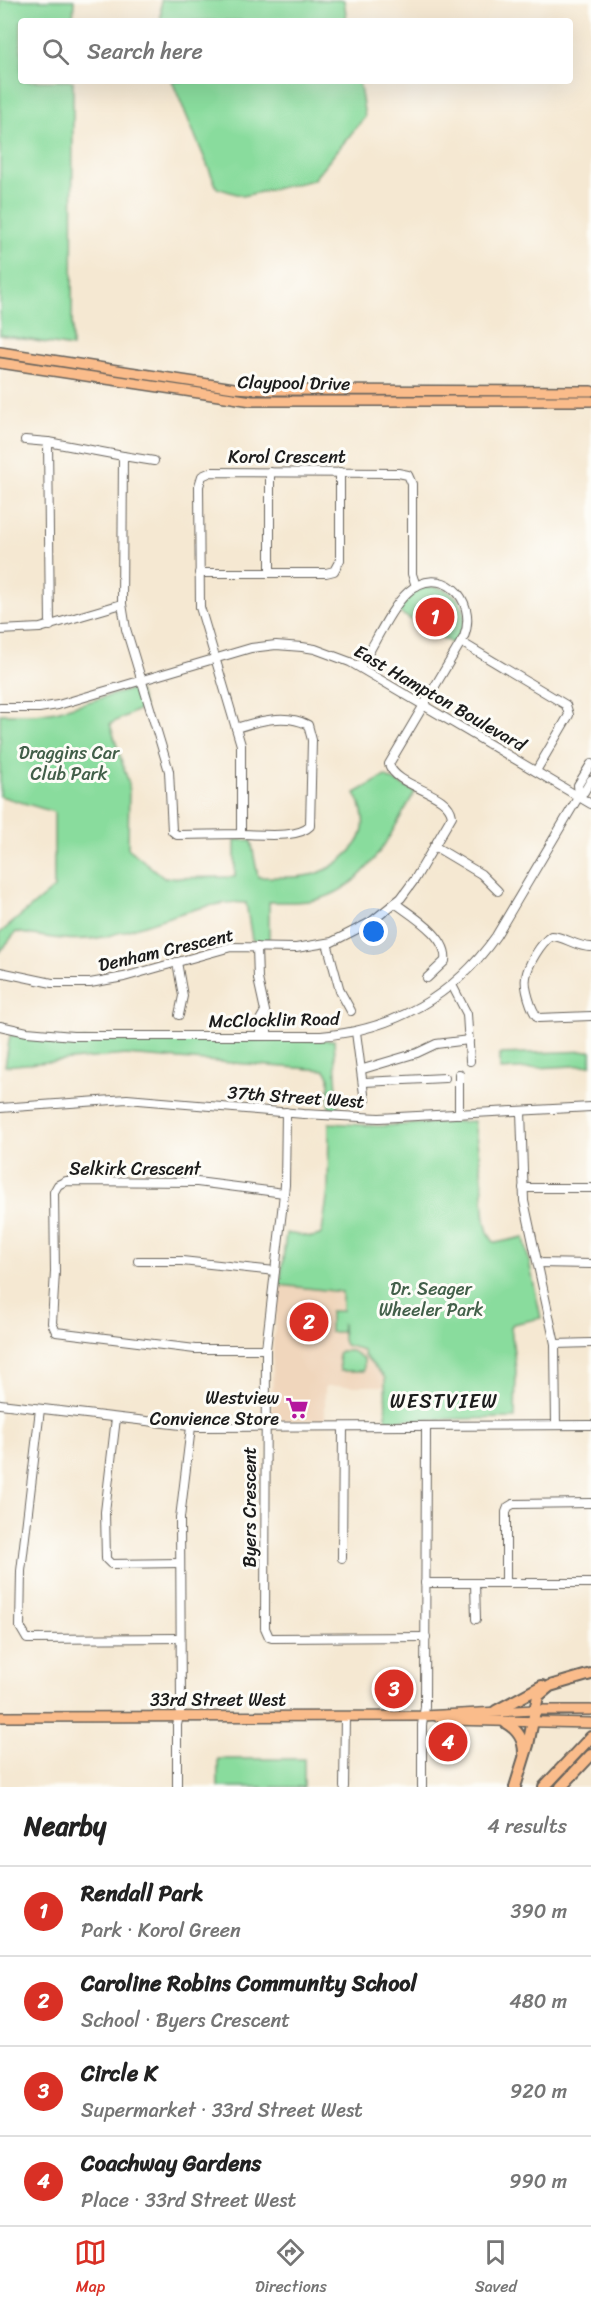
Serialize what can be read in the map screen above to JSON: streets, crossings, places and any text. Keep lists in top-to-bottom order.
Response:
{
  "streets": {
    "main road": ["Claypool Drive", "33rd Street West"],
    "street": [
      "Korol Crescent",
      "East Hampton Boulevard",
      "Denham Crescent",
      "McClocklin Road",
      "37th Street West",
      "Selkirk Crescent",
      "Byers Crescent"
    ]
  },
  "crossings": [
    ["Korol Crescent", "East Hampton Boulevard"],
    ["East Hampton Boulevard", "Denham Crescent"],
    ["East Hampton Boulevard", "McClocklin Road"],
    ["37th Street West", "Byers Crescent"],
    ["Selkirk Crescent", "Byers Crescent"]
  ],
  "districts": ["WESTVIEW"],
  "parks": ["Draggins Car Club Park", "Dr. Seager Wheeler Park"],
  "places": {
    "supermarket": ["Westview Convience Store"]
  },
  "page": {
    "search": "Search here",
    "pins": [
      "1",
      "2",
      "3",
      "4"
    ],
    "heading": ["Nearby", "4 results"],
    "list": [
      {
        "mark": "1",
        "name": "Rendall Park",
        "note": "Park · Korol Green",
        "value": "390 m"
      },
      {
        "mark": "2",
        "name": "Caroline Robins Community School",
        "note": "School · Byers Crescent",
        "value": "480 m"
      },
      {
        "mark": "3",
        "name": "Circle K",
        "note": "Supermarket · 33rd Street West",
        "value": "920 m"
      },
      {
        "mark": "4",
        "name": "Coachway Gardens",
        "note": "Place · 33rd Street West",
        "value": "990 m"
      }
    ],
    "nav": ["Map", "Directions", "Saved"]
  }
}
